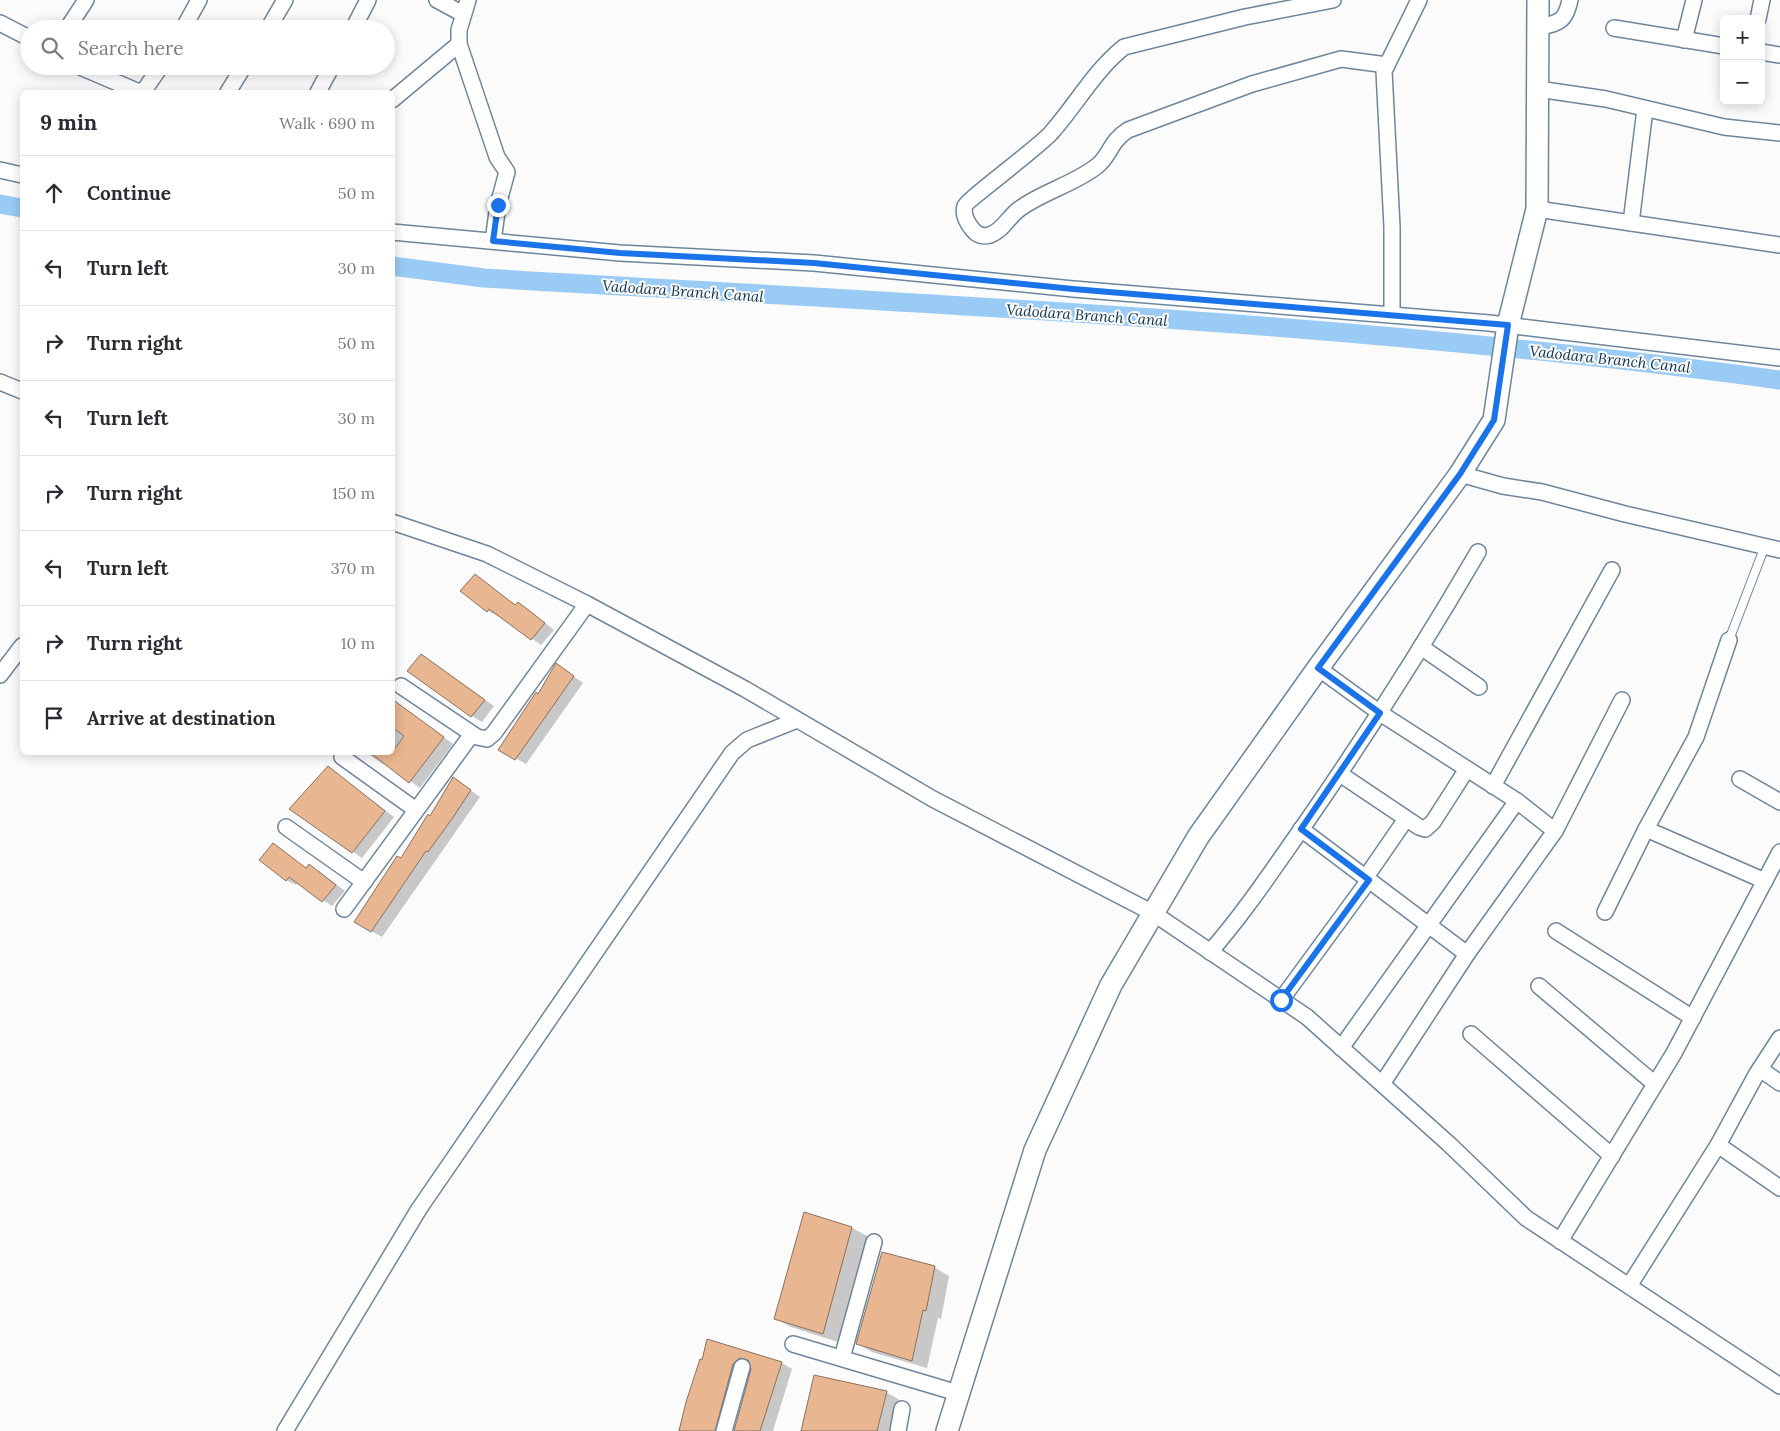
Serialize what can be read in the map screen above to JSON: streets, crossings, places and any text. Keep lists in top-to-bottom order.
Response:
{
  "water": ["Vadodara Branch Canal"],
  "page": {
    "map_buttons": ["+", "−"],
    "search": "Search here",
    "heading": ["9 min", "Walk · 690 m"],
    "list": [
      ["Continue", "50 m"],
      ["Turn left", "30 m"],
      ["Turn right", "50 m"],
      ["Turn left", "30 m"],
      ["Turn right", "150 m"],
      ["Turn left", "370 m"],
      ["Turn right", "10 m"],
      "Arrive at destination"
    ]
  }
}
